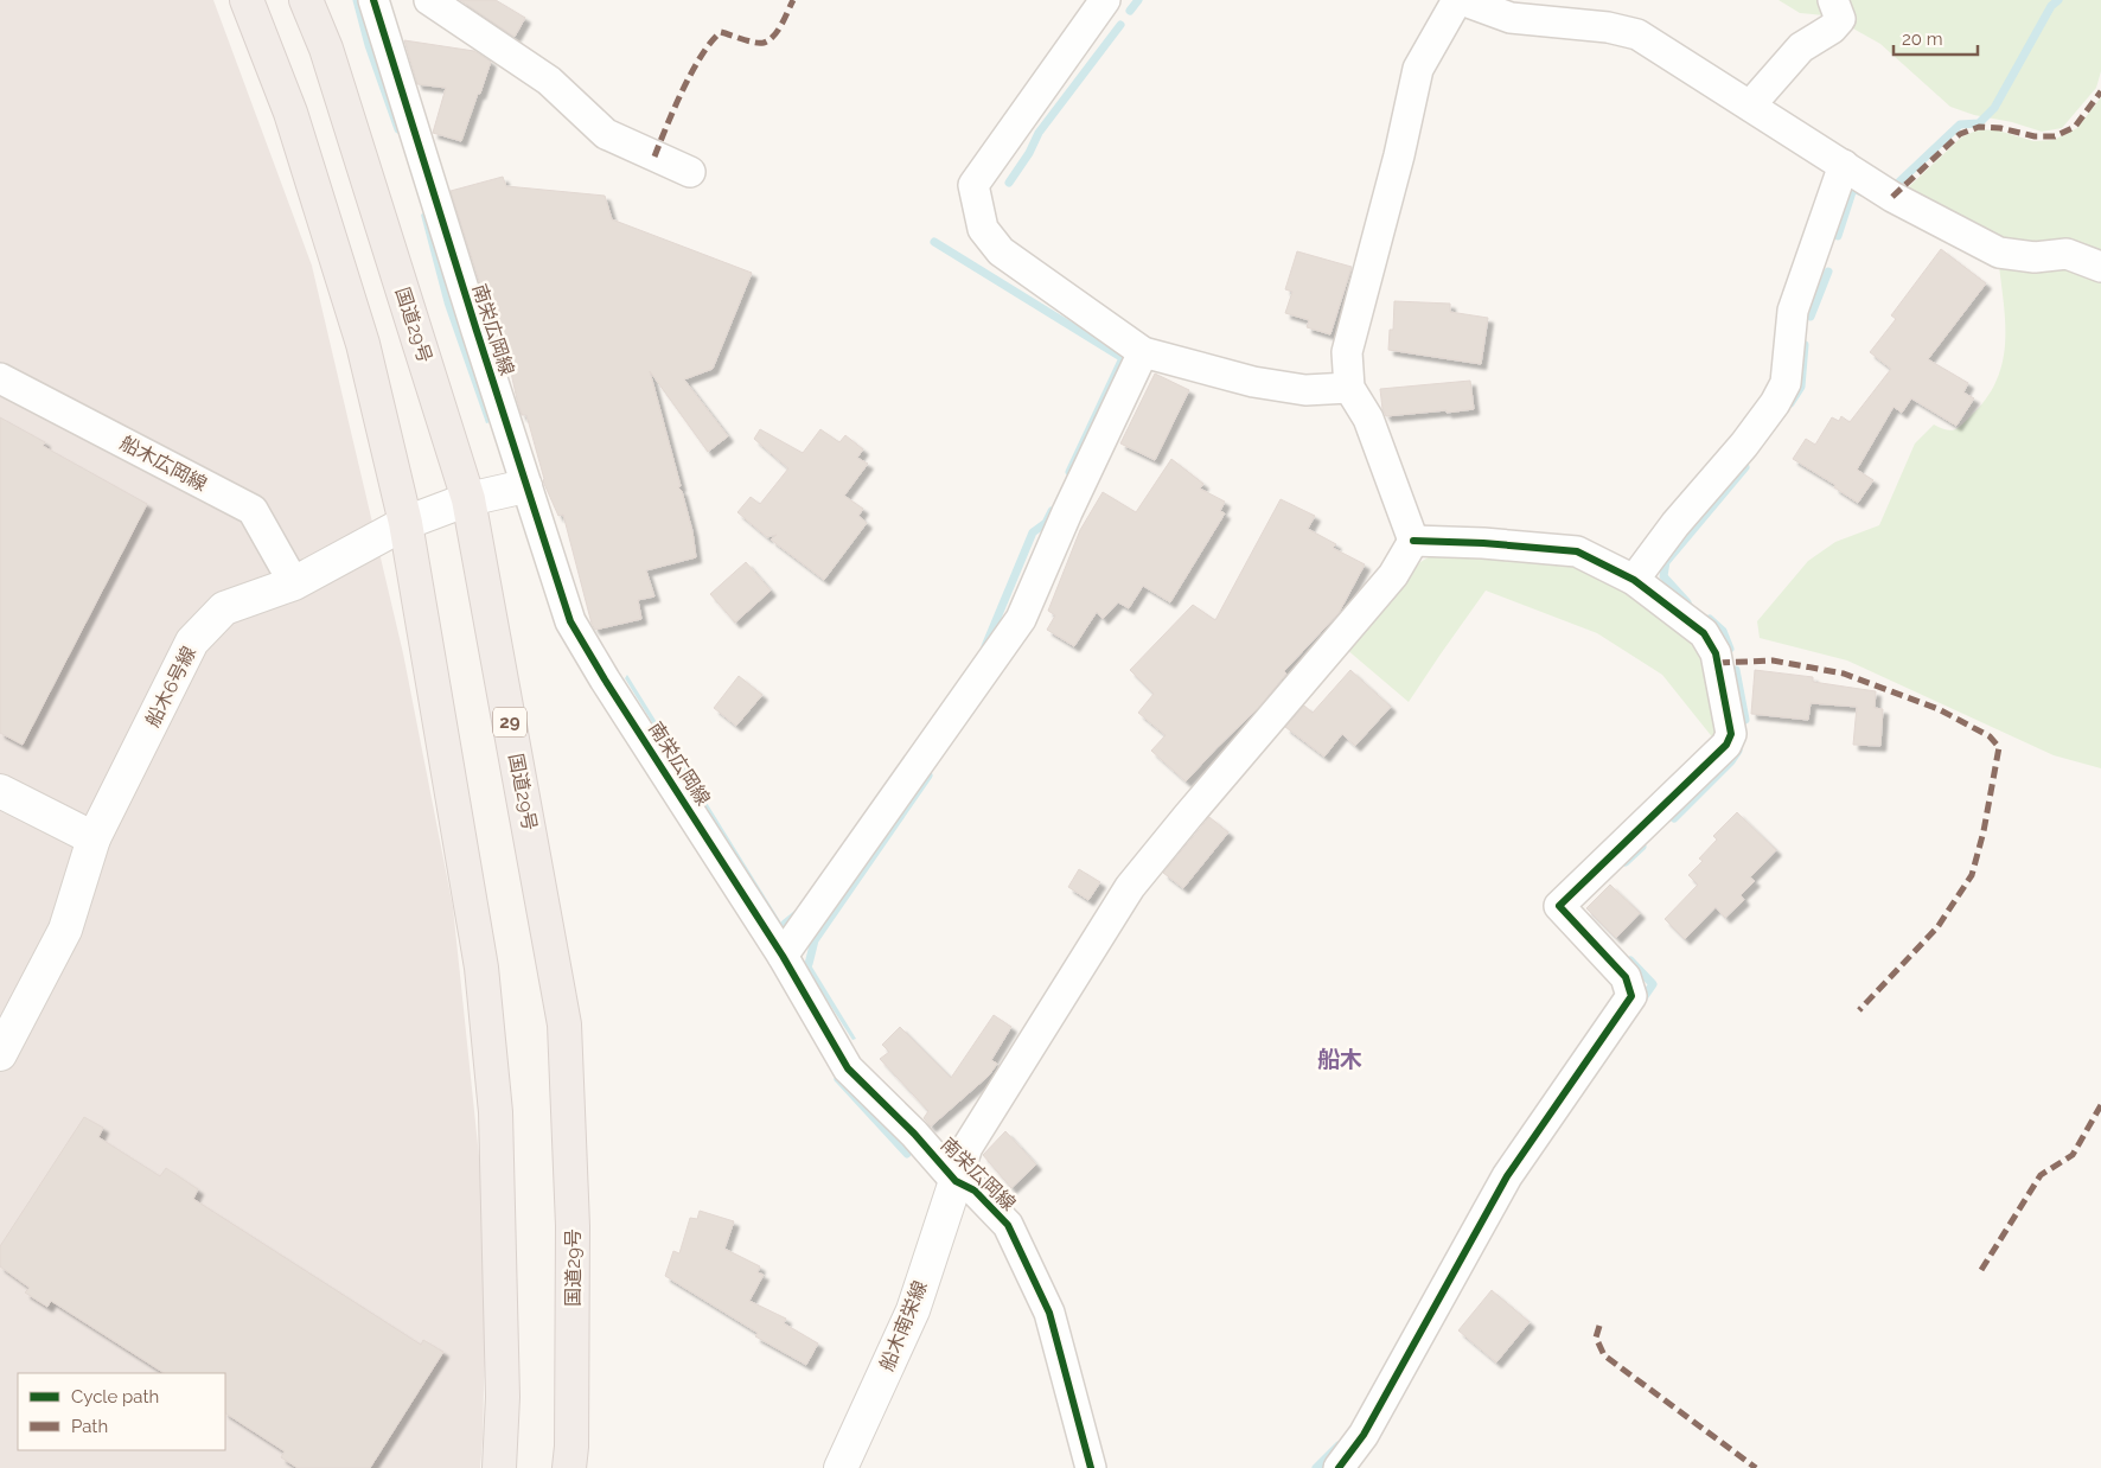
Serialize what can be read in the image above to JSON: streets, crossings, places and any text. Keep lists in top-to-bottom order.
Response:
{
  "streets": {
    "highway": ["国道29号", "29"],
    "street": [
      "南栄広岡線",
      "船木広岡線",
      "船木6号線",
      "船木南栄線"
    ]
  },
  "crossings": [
    ["国道29号", "船木6号線"],
    ["南栄広岡線", "船木6号線"],
    ["南栄広岡線", "船木南栄線"],
    ["船木広岡線", "船木6号線"]
  ],
  "districts": ["船木"],
  "legend": ["Cycle path", "Path"],
  "scale_bar": "20 m"
}
